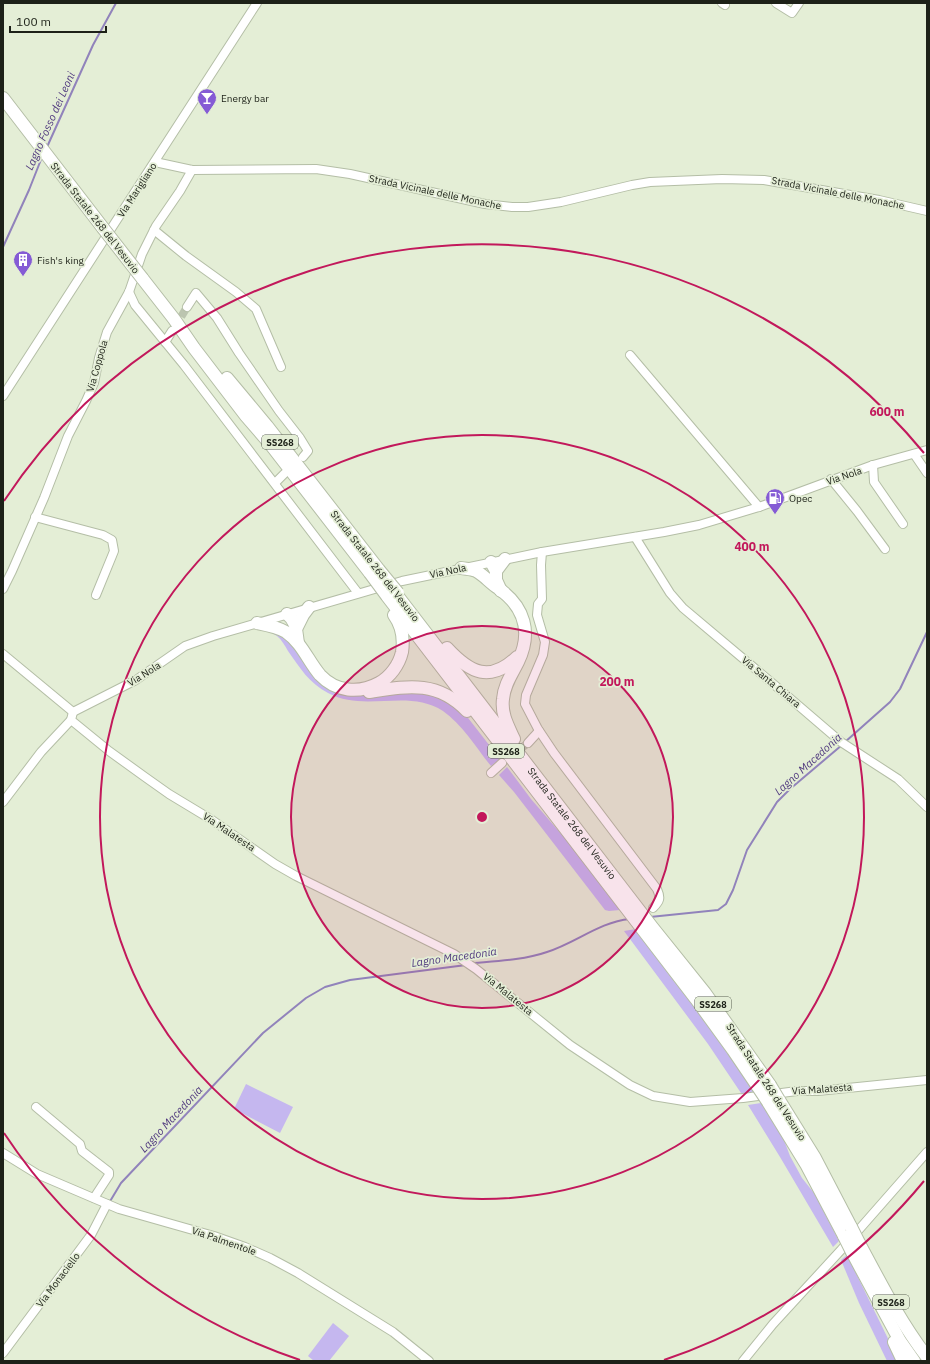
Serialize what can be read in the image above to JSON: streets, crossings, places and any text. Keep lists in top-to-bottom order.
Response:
{
  "streets": {
    "highway": ["Strada Statale 268 del Vesuvio", "SS268"],
    "street": [
      "Via Marigliano",
      "Strada Vicinale delle Monache",
      "Via Coppola",
      "Via Nola",
      "Via Santa Chiara",
      "Via Malatesta",
      "Via Palmentole",
      "Via Monaciello"
    ]
  },
  "crossings": [
    ["Via Marigliano", "Strada Vicinale delle Monache"],
    ["Strada Vicinale delle Monache", "Via Coppola"],
    ["Strada Statale 268 del Vesuvio", "SS268"],
    ["SS268", "Via Nola"],
    ["Via Nola", "Via Santa Chiara"],
    ["Via Nola", "Via Malatesta"],
    ["Via Palmentole", "Via Monaciello"]
  ],
  "water": ["Lagno Fosso dei Leoni", "Lagno Macedonia"],
  "places": {
    "bar": ["Energy bar"],
    "building": ["Fish's king"],
    "fuel station": ["Opec"]
  },
  "scale_bar": "100 m",
  "rings": ["600 m", "400 m", "200 m"]
}
